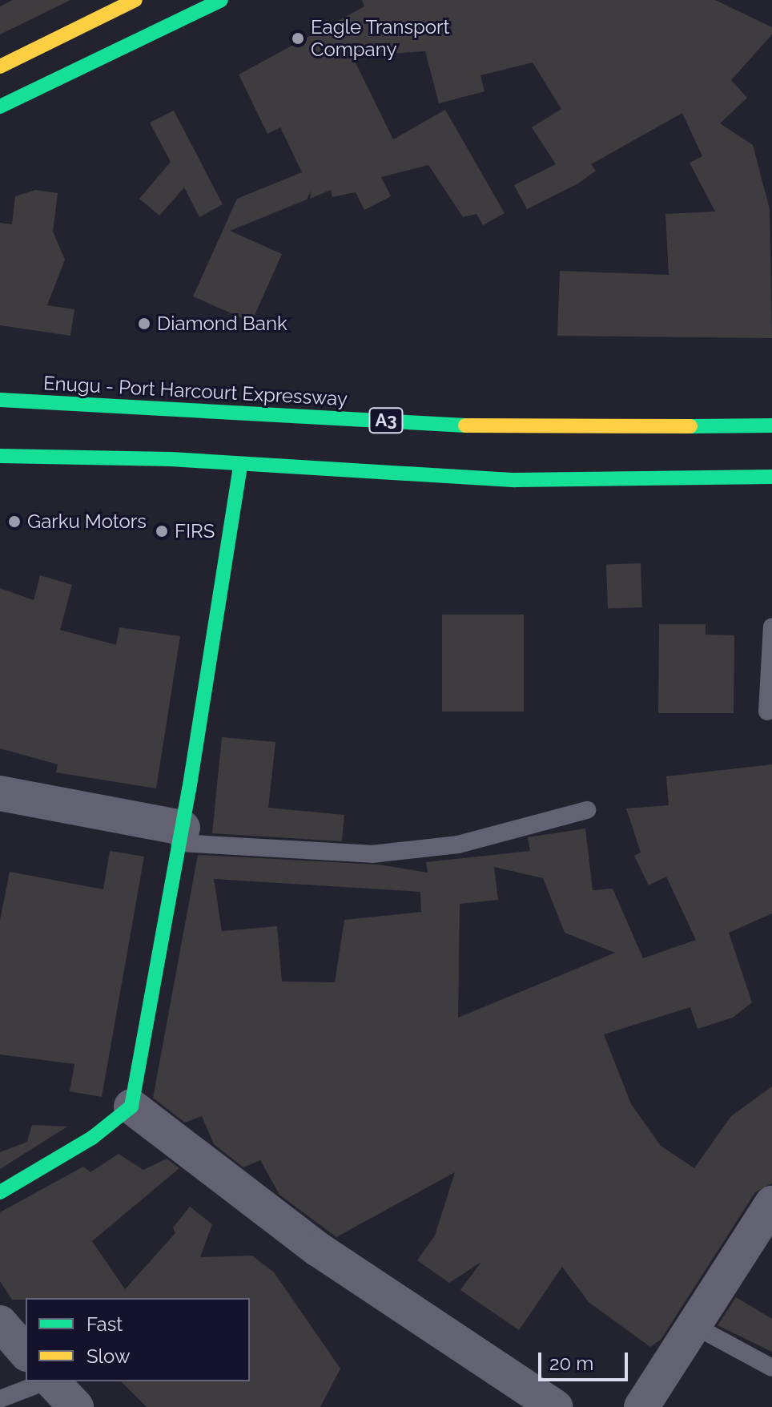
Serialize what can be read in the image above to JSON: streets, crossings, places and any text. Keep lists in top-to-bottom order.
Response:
{
  "streets": {
    "main road": ["Enugu - Port Harcourt Expressway", "A3"]
  },
  "places": [
    "Eagle Transport Company",
    "Diamond Bank",
    "Garku Motors",
    "FIRS"
  ],
  "legend": ["Fast", "Slow"],
  "scale_bar": "20 m"
}
